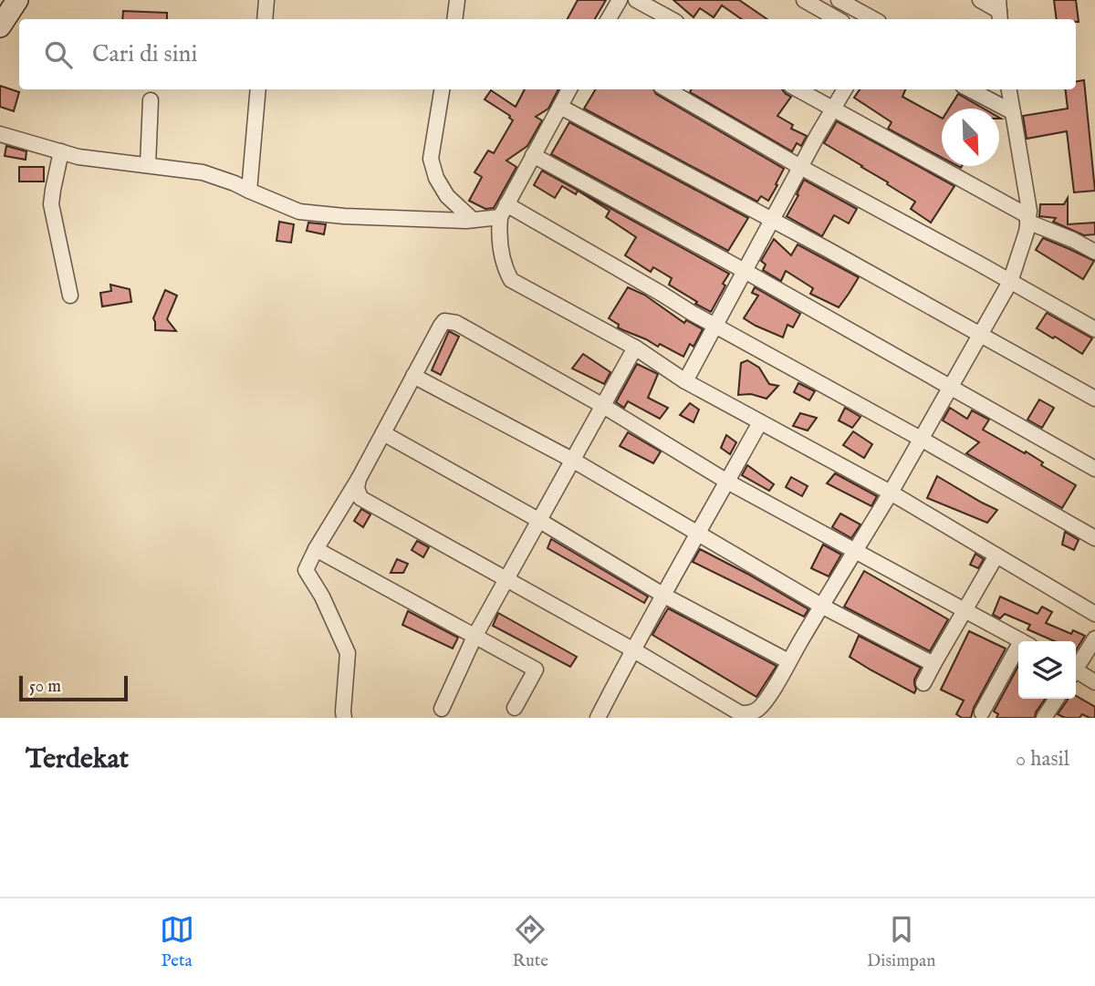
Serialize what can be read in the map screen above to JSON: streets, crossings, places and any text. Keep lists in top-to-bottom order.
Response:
{
  "scale_bar": "50 m",
  "north": "bottom right",
  "page": {
    "search": "Cari di sini",
    "scale": "50 m",
    "heading": ["Terdekat", "0 hasil"],
    "nav": ["Peta", "Rute", "Disimpan"]
  }
}
